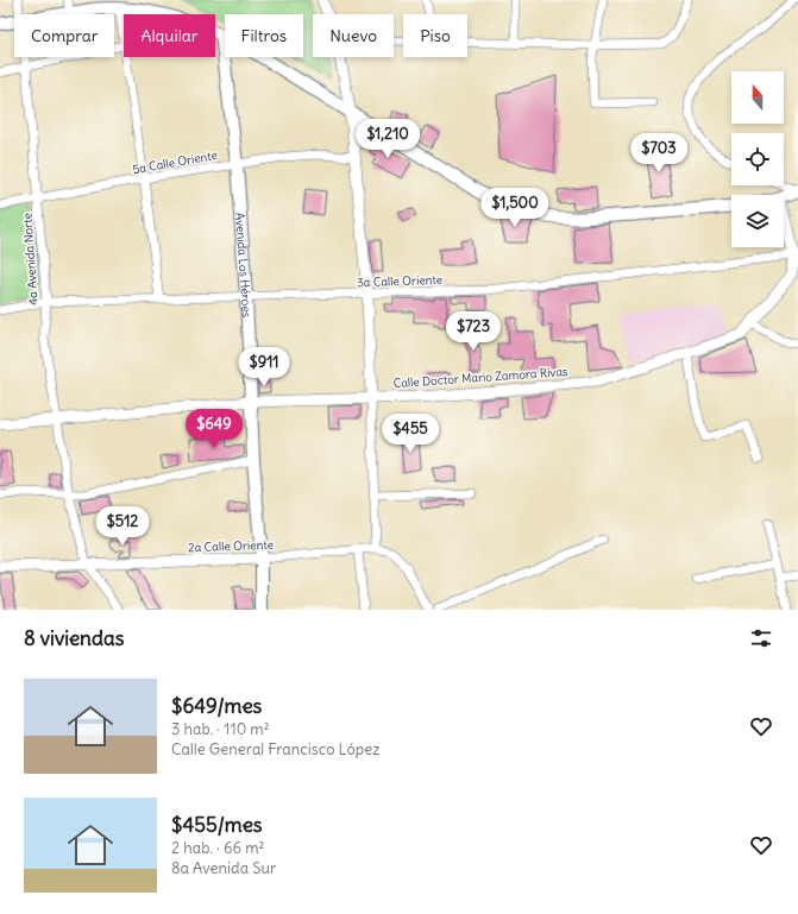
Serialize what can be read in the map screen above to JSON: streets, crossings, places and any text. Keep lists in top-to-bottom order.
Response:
{
  "streets": {
    "main road": ["Avenida Los Héroes"],
    "street": [
      "5a Calle Oriente",
      "4a Avenida Norte",
      "3a Calle Oriente",
      "Calle Doctor Mario Zamora Rivas",
      "2a Calle Oriente"
    ]
  },
  "crossings": [
    ["5a Calle Oriente", "4a Avenida Norte"],
    ["5a Calle Oriente", "Avenida Los Héroes"],
    ["4a Avenida Norte", "3a Calle Oriente"],
    ["4a Avenida Norte", "Calle Doctor Mario Zamora Rivas"],
    ["4a Avenida Norte", "2a Calle Oriente"],
    ["Avenida Los Héroes", "3a Calle Oriente"],
    ["Avenida Los Héroes", "Calle Doctor Mario Zamora Rivas"],
    ["Avenida Los Héroes", "2a Calle Oriente"],
    ["3a Calle Oriente", "Calle Doctor Mario Zamora Rivas"]
  ],
  "north": "top",
  "page": {
    "chip": [
      "Comprar",
      "Alquilar",
      "Filtros",
      "Nuevo",
      "Piso"
    ],
    "price": [
      "$1,210",
      "$703",
      "$1,500",
      "$723",
      "$911",
      "$649",
      "$455",
      "$512"
    ],
    "heading": "8 viviendas",
    "list": [
      {
        "name": "$649/mes",
        "note": "3 hab. · 110 m² · Calle General Francisco López"
      },
      {
        "name": "$455/mes",
        "note": "2 hab. · 66 m² · 8a Avenida Sur"
      }
    ]
  }
}
